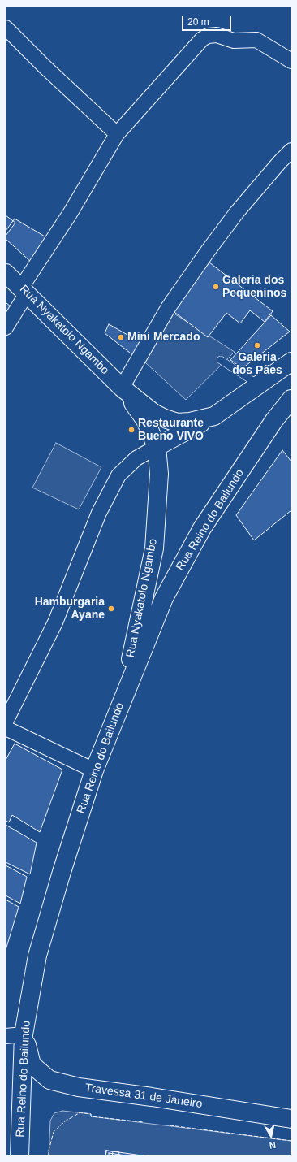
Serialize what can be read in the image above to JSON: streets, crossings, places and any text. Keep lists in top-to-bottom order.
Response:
{
  "streets": {
    "main road": ["Rua Nyakatolo Ngambo", "Rua Reino do Bailundo", "Travessa 31 de Janeiro"]
  },
  "crossings": [
    ["Rua Nyakatolo Ngambo", "Rua Reino do Bailundo"],
    ["Rua Reino do Bailundo", "Travessa 31 de Janeiro"]
  ],
  "places": [
    "Galeria dos Pequeninos",
    "Mini Mercado",
    "Galeria dos Pães",
    "Restaurante Bueno VIVO",
    "Hamburgaria Ayane"
  ],
  "scale_bar": "20 m",
  "north": "bottom"
}
